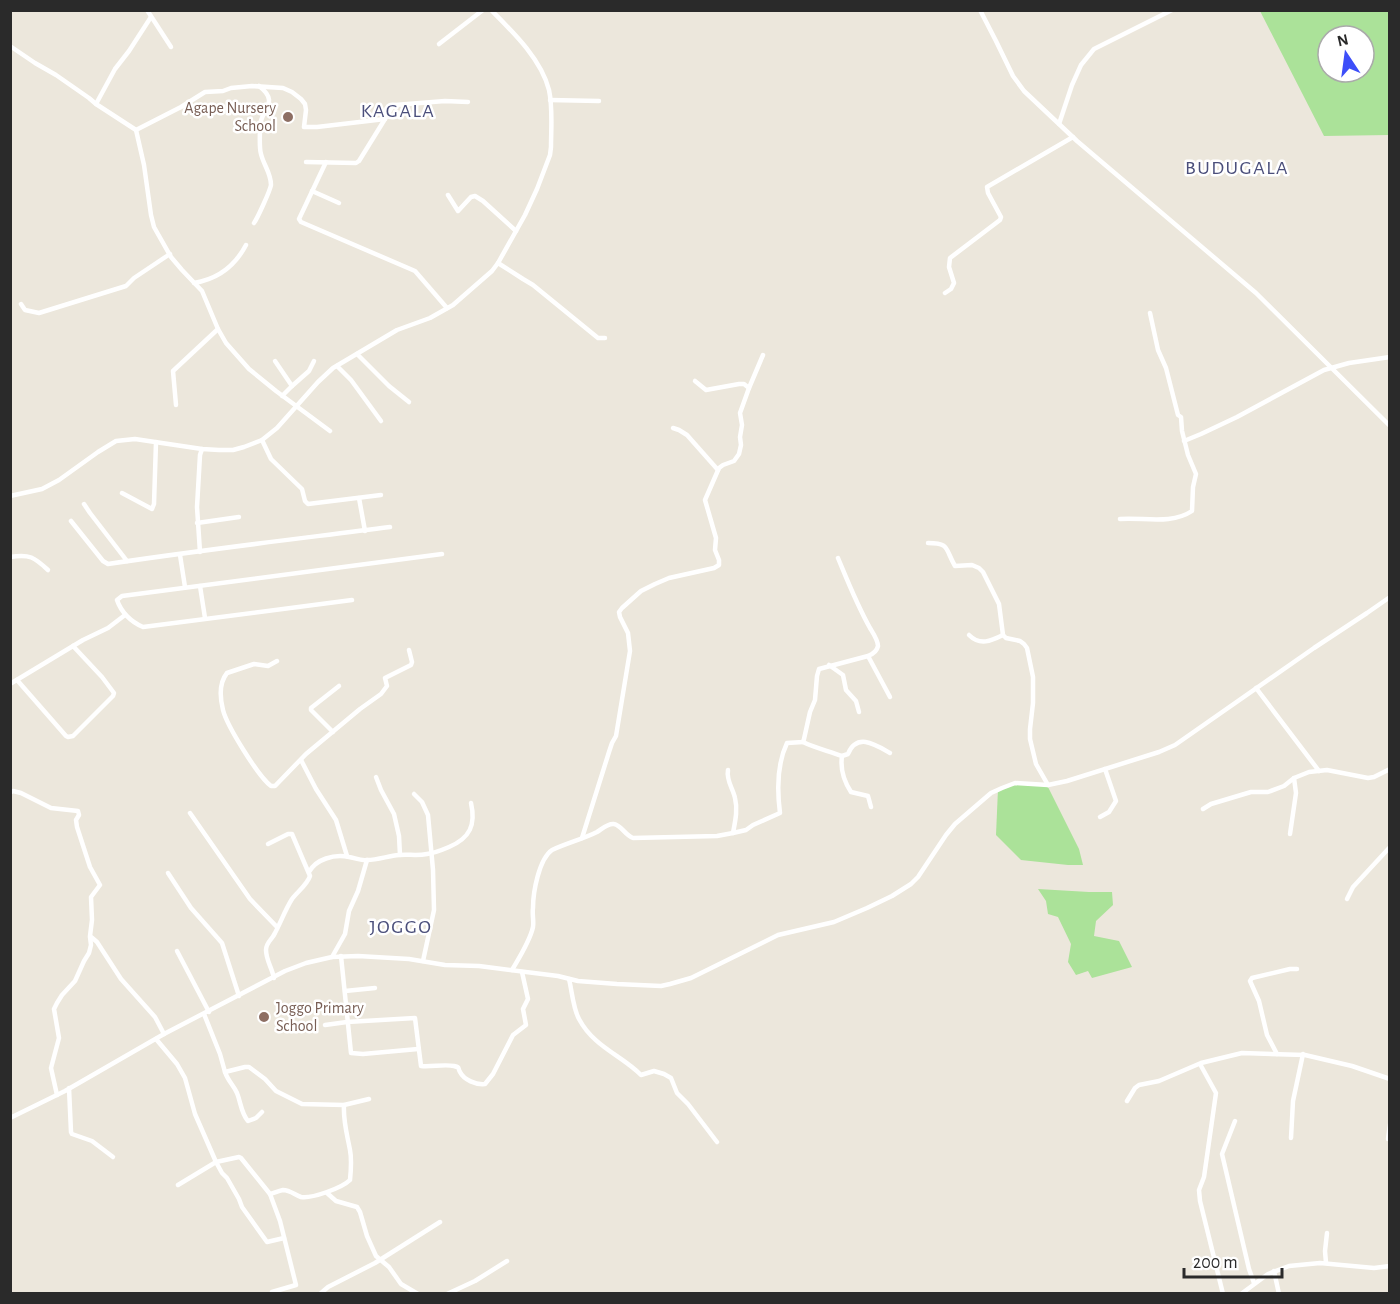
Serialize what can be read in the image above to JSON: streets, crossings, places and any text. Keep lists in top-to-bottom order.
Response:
{
  "districts": ["KAGALA", "BUDUGALA", "JOGGO"],
  "places": ["Agape Nursery School", "Joggo Primary School"],
  "scale_bar": "200 m",
  "north": "top"
}
